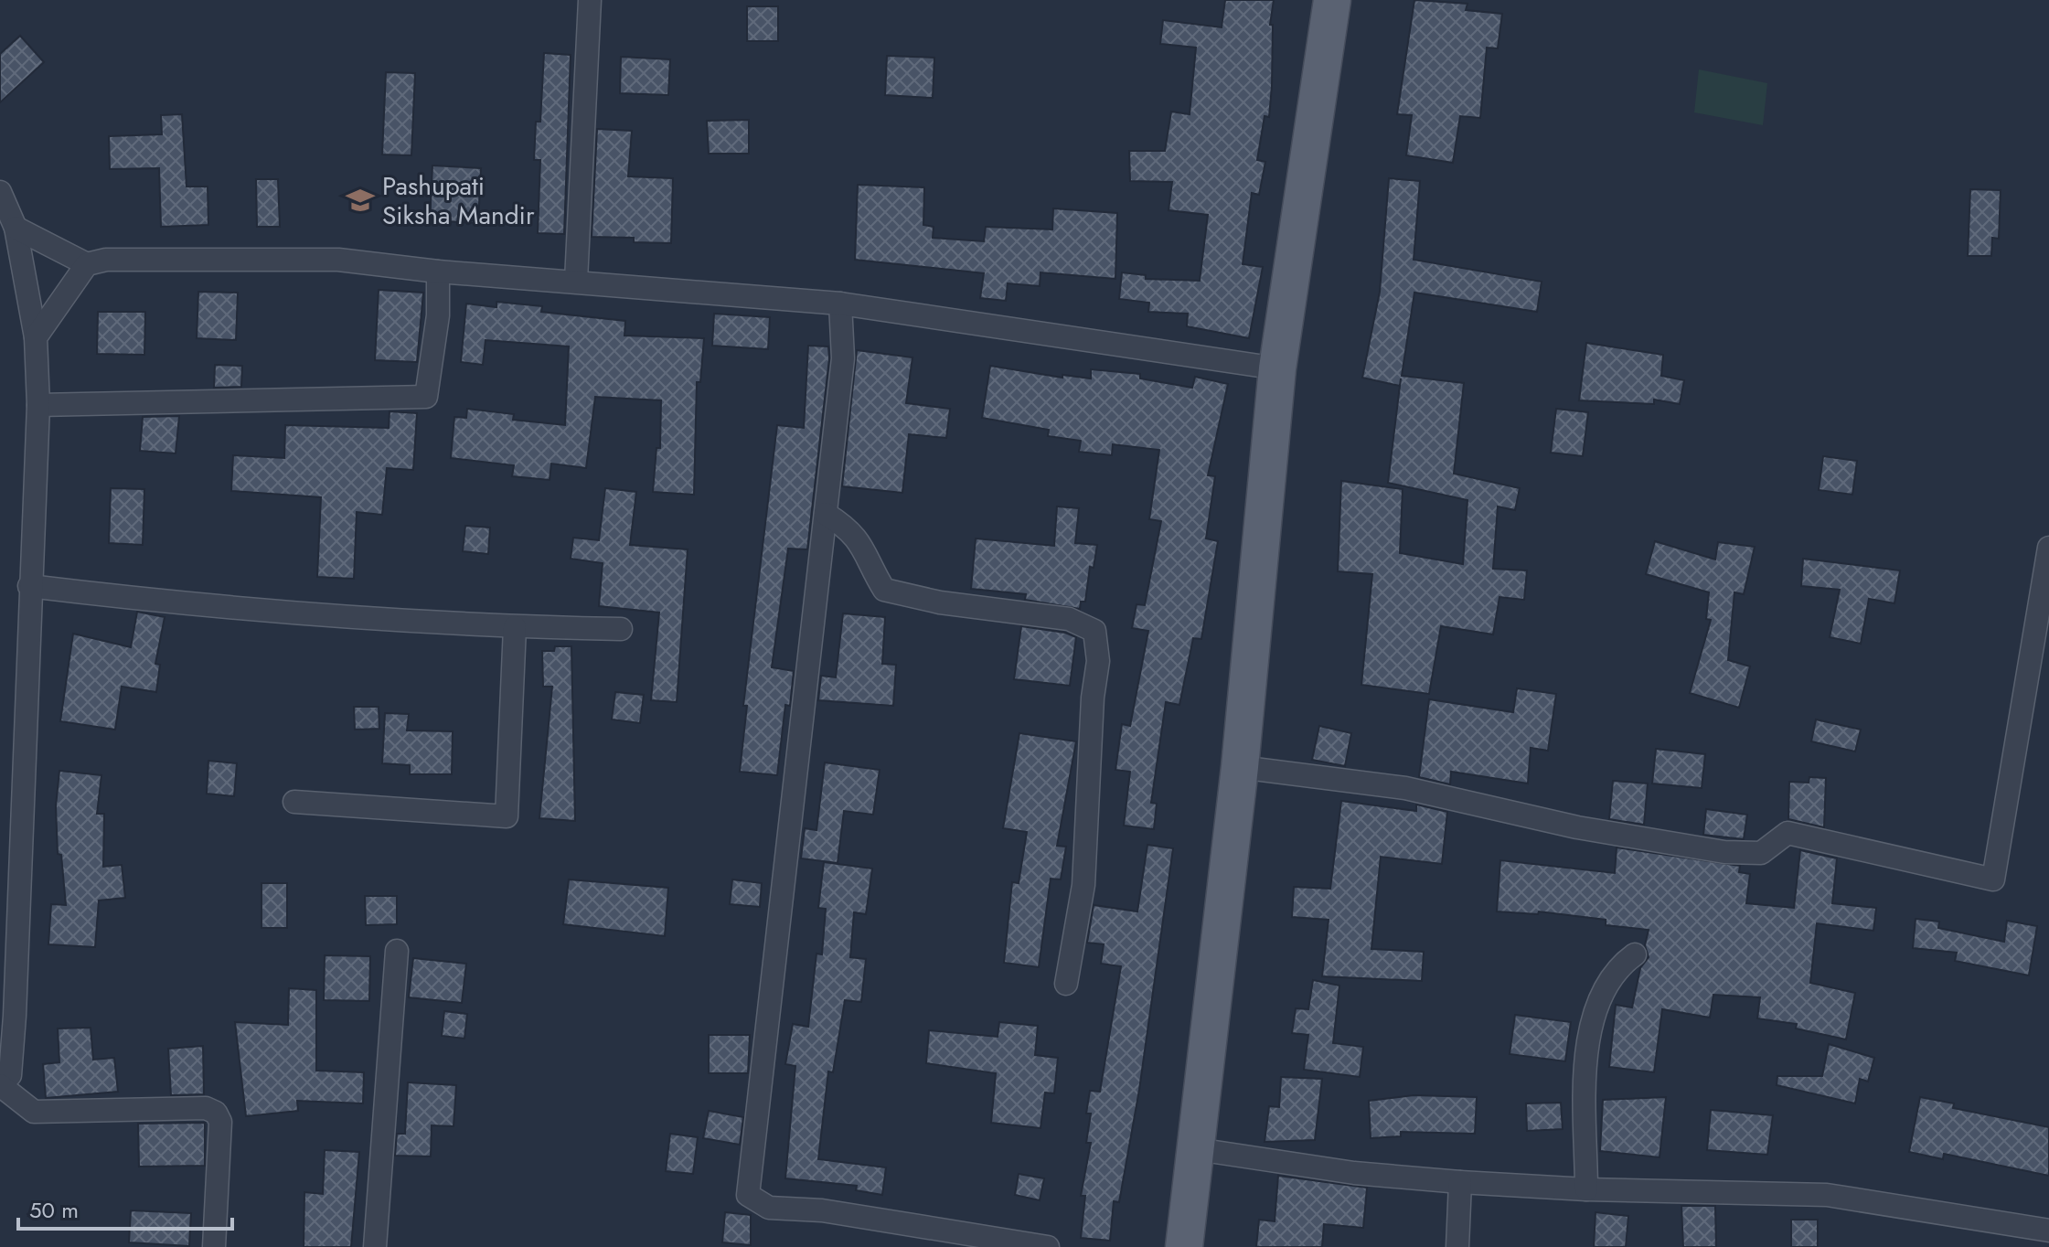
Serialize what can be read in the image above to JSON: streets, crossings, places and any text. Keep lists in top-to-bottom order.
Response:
{
  "places": {
    "school or university": ["Pashupati Siksha Mandir"]
  },
  "scale_bar": "50 m"
}
